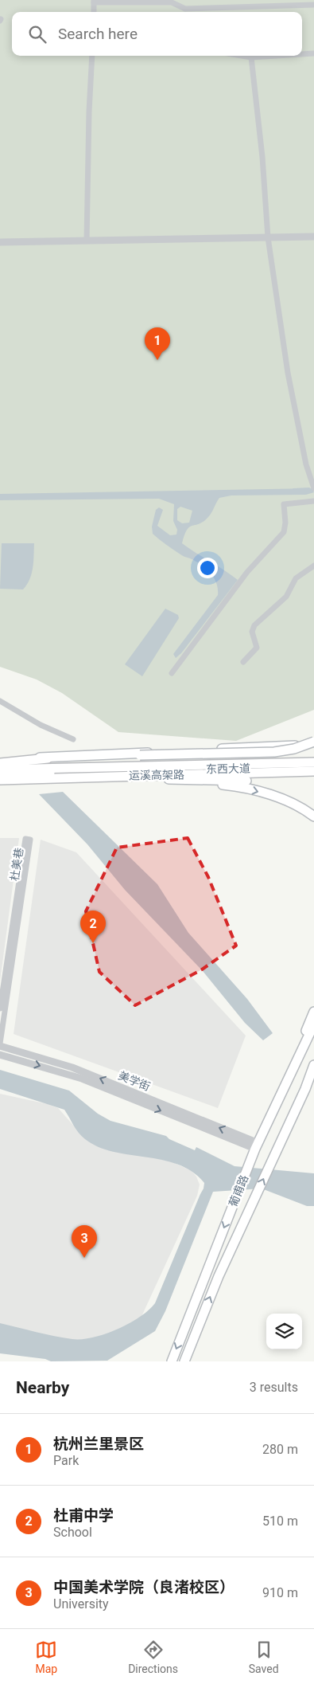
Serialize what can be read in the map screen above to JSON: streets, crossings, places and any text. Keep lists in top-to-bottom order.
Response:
{
  "streets": {
    "main road": ["东西大道", "运溪高架路", "葡甫路"],
    "street": ["杜美巷", "美学街"]
  },
  "crossings": [
    ["杜美巷", "美学街"],
    ["美学街", "葡甫路"]
  ],
  "page": {
    "search": "Search here",
    "pins": ["1", "2", "3"],
    "heading": ["Nearby", "3 results"],
    "list": [
      {
        "mark": "1",
        "name": "杭州兰里景区",
        "note": "Park",
        "value": "280 m"
      },
      {
        "mark": "2",
        "name": "杜甫中学",
        "note": "School",
        "value": "510 m"
      },
      {
        "mark": "3",
        "name": "中国美术学院（良渚校区）",
        "note": "University",
        "value": "910 m"
      }
    ],
    "nav": ["Map", "Directions", "Saved"]
  }
}
